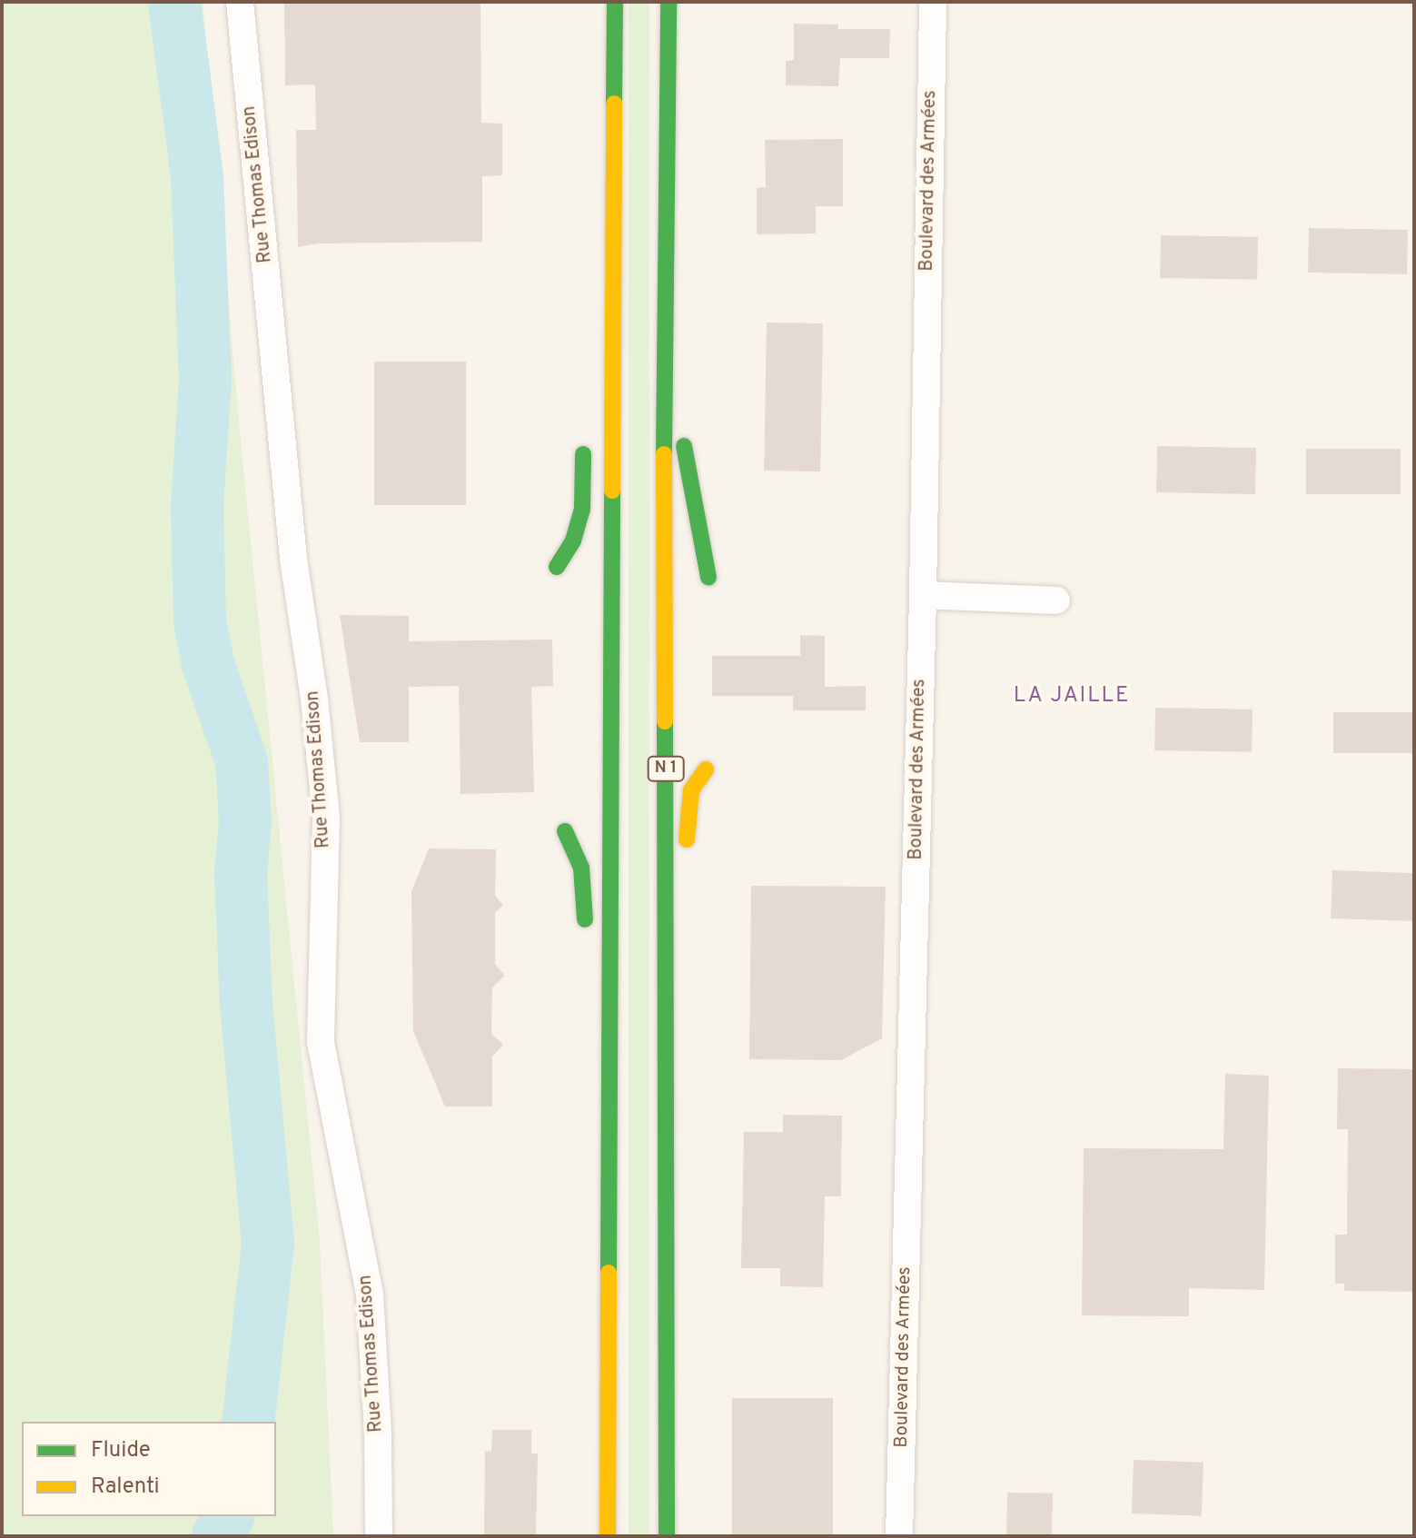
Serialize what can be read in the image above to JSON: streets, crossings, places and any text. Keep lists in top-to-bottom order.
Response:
{
  "streets": {
    "highway": ["N 1"],
    "street": ["Boulevard des Armées", "Rue Thomas Edison"]
  },
  "districts": ["LA JAILLE"],
  "legend": ["Fluide", "Ralenti"]
}
